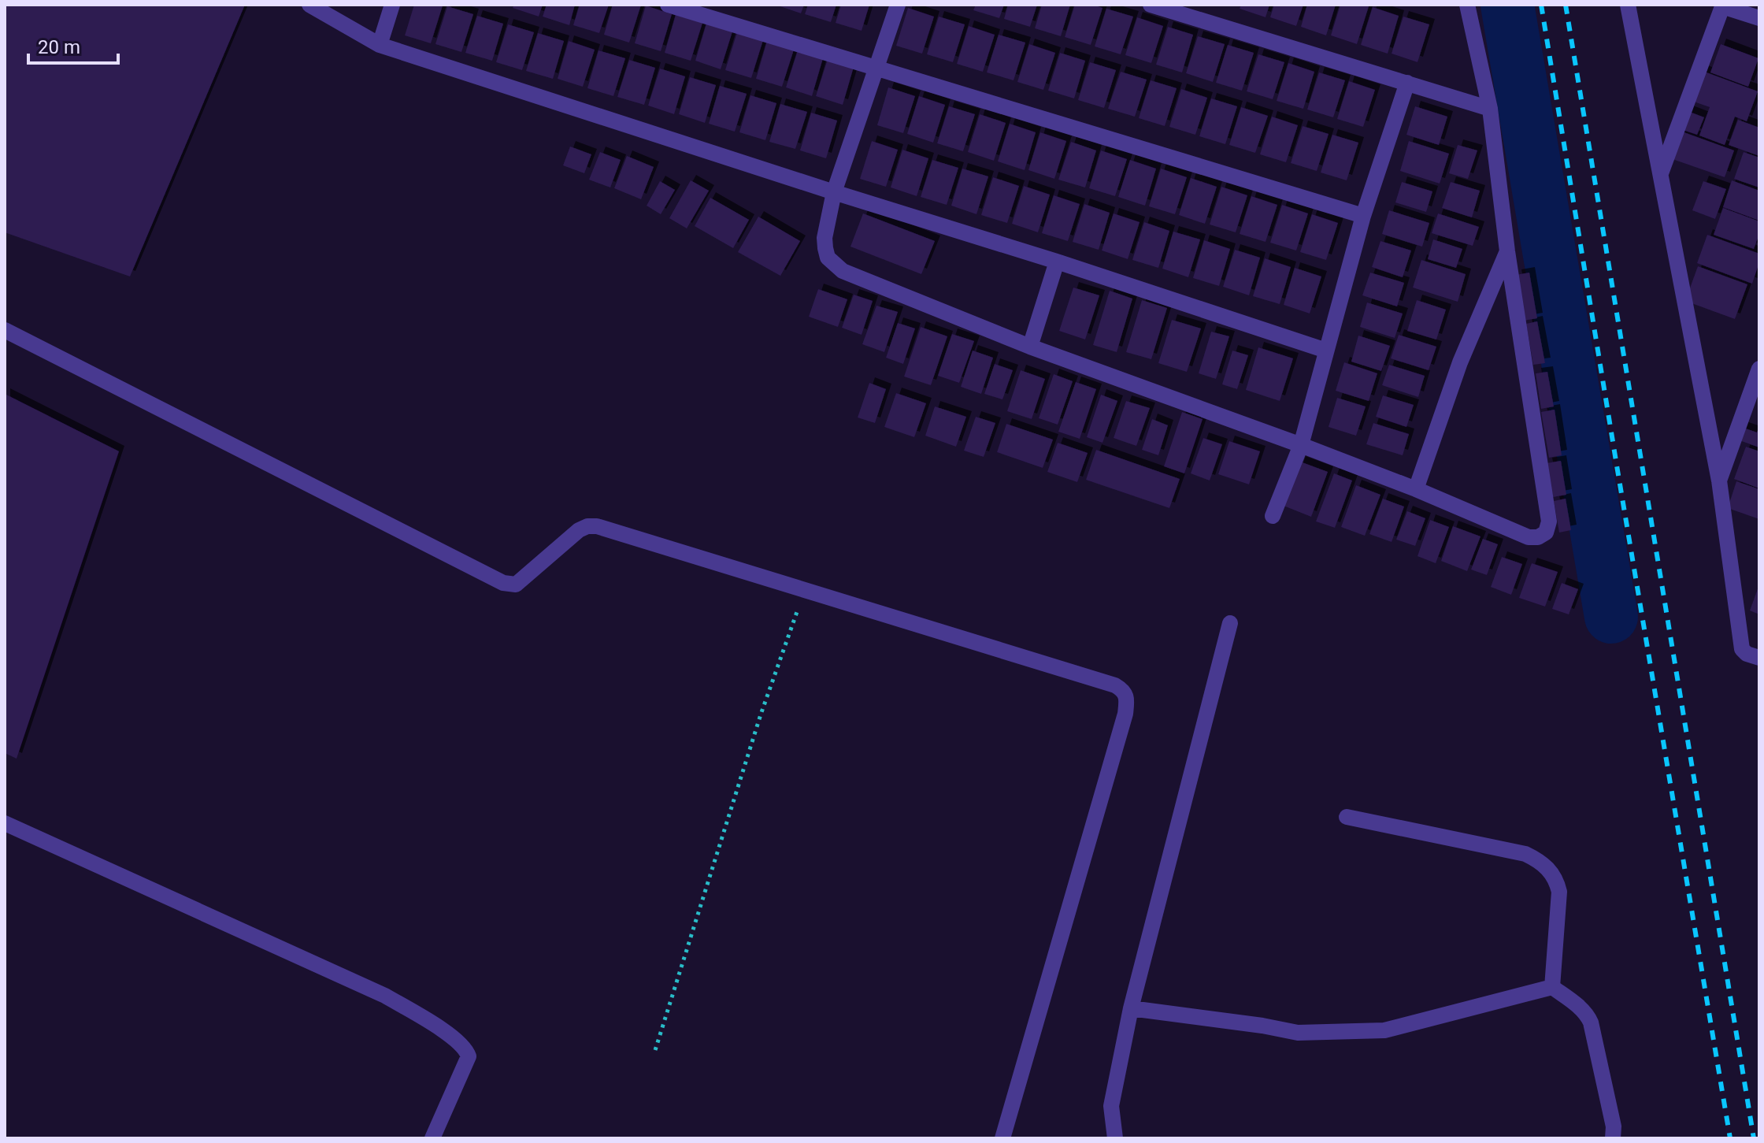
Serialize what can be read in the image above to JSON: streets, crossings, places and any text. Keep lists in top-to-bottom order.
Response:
{
  "scale_bar": "20 m"
}
